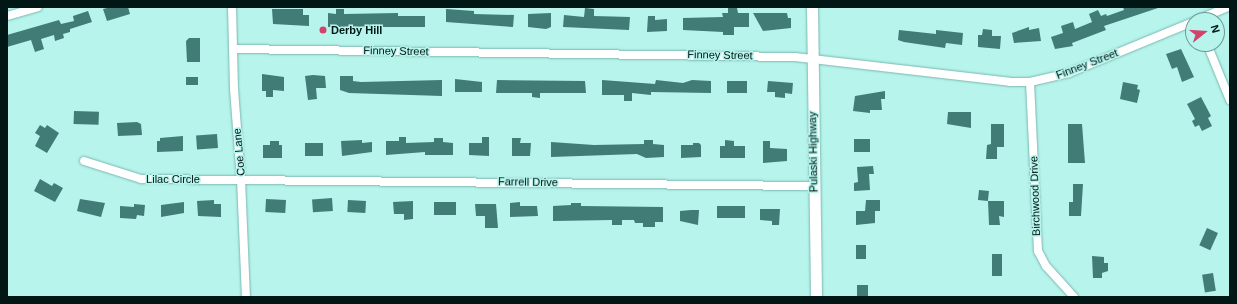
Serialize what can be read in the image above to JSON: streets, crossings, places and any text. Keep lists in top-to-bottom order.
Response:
{
  "streets": {
    "main road": ["Pulaski Highway"],
    "street": [
      "Finney Street",
      "Coe Lane",
      "Lilac Circle",
      "Farrell Drive",
      "Birchwood Drive"
    ]
  },
  "crossings": [
    ["Finney Street", "Coe Lane"],
    ["Finney Street", "Pulaski Highway"],
    ["Finney Street", "Birchwood Drive"],
    ["Coe Lane", "Lilac Circle"],
    ["Coe Lane", "Farrell Drive"],
    ["Pulaski Highway", "Farrell Drive"],
    ["Lilac Circle", "Farrell Drive"]
  ],
  "places": ["Derby Hill"],
  "north": "right"
}
